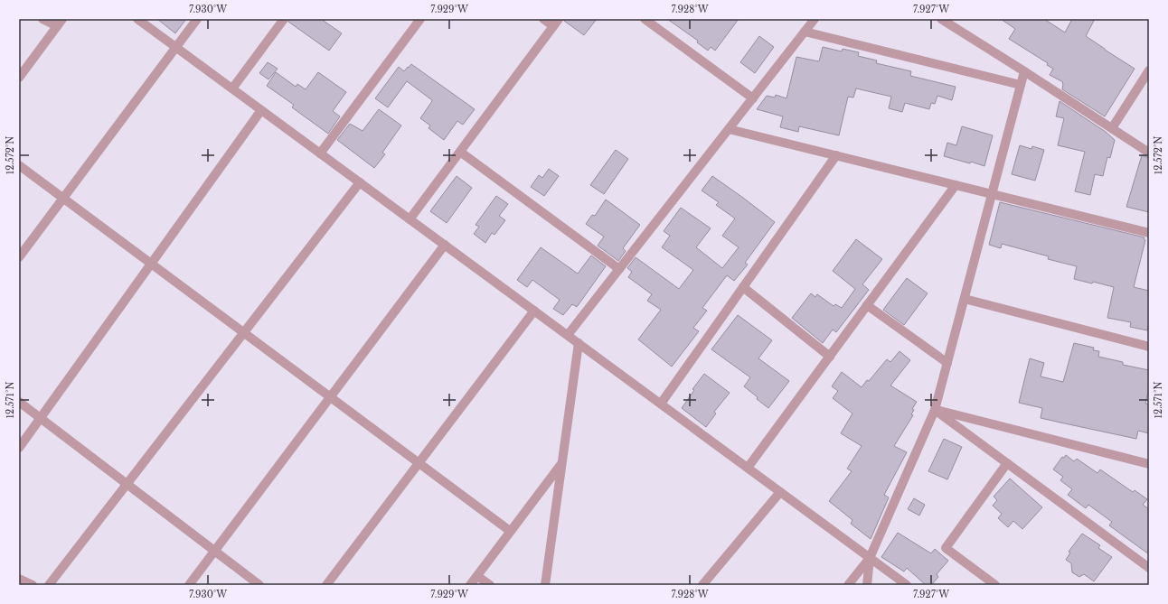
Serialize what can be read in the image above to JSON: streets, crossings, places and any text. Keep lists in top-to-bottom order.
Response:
{
  "coordinates": [
    "7.930°W",
    "7.929°W",
    "7.928°W",
    "7.927°W",
    "12.572°N",
    "12.571°N"
  ]
}
